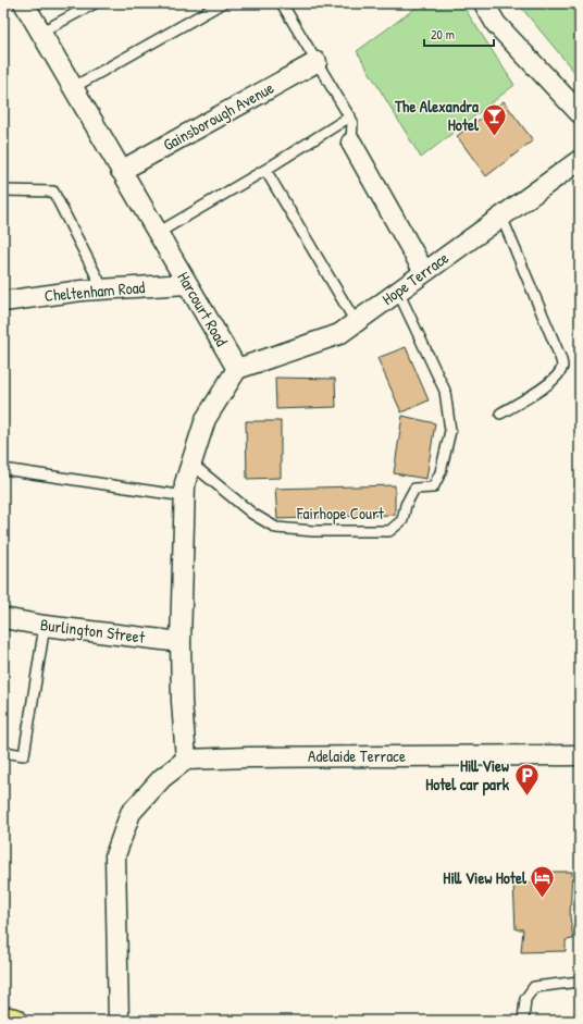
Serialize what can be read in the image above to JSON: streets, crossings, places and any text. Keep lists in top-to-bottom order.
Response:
{
  "streets": {
    "street": [
      "Gainsborough Avenue",
      "Hope Terrace",
      "Cheltenham Road",
      "Harcourt Road",
      "Burlington Street",
      "Adelaide Terrace"
    ],
    "lane": ["Fairhope Court"]
  },
  "crossings": [
    ["Gainsborough Avenue", "Harcourt Road"],
    ["Hope Terrace", "Harcourt Road"],
    ["Hope Terrace", "Fairhope Court"],
    ["Cheltenham Road", "Harcourt Road"]
  ],
  "places": {
    "bar": ["The Alexandra Hotel"],
    "parking": ["Hill View Hotel car park"],
    "hotel": ["Hill View Hotel"]
  },
  "scale_bar": "20 m"
}
